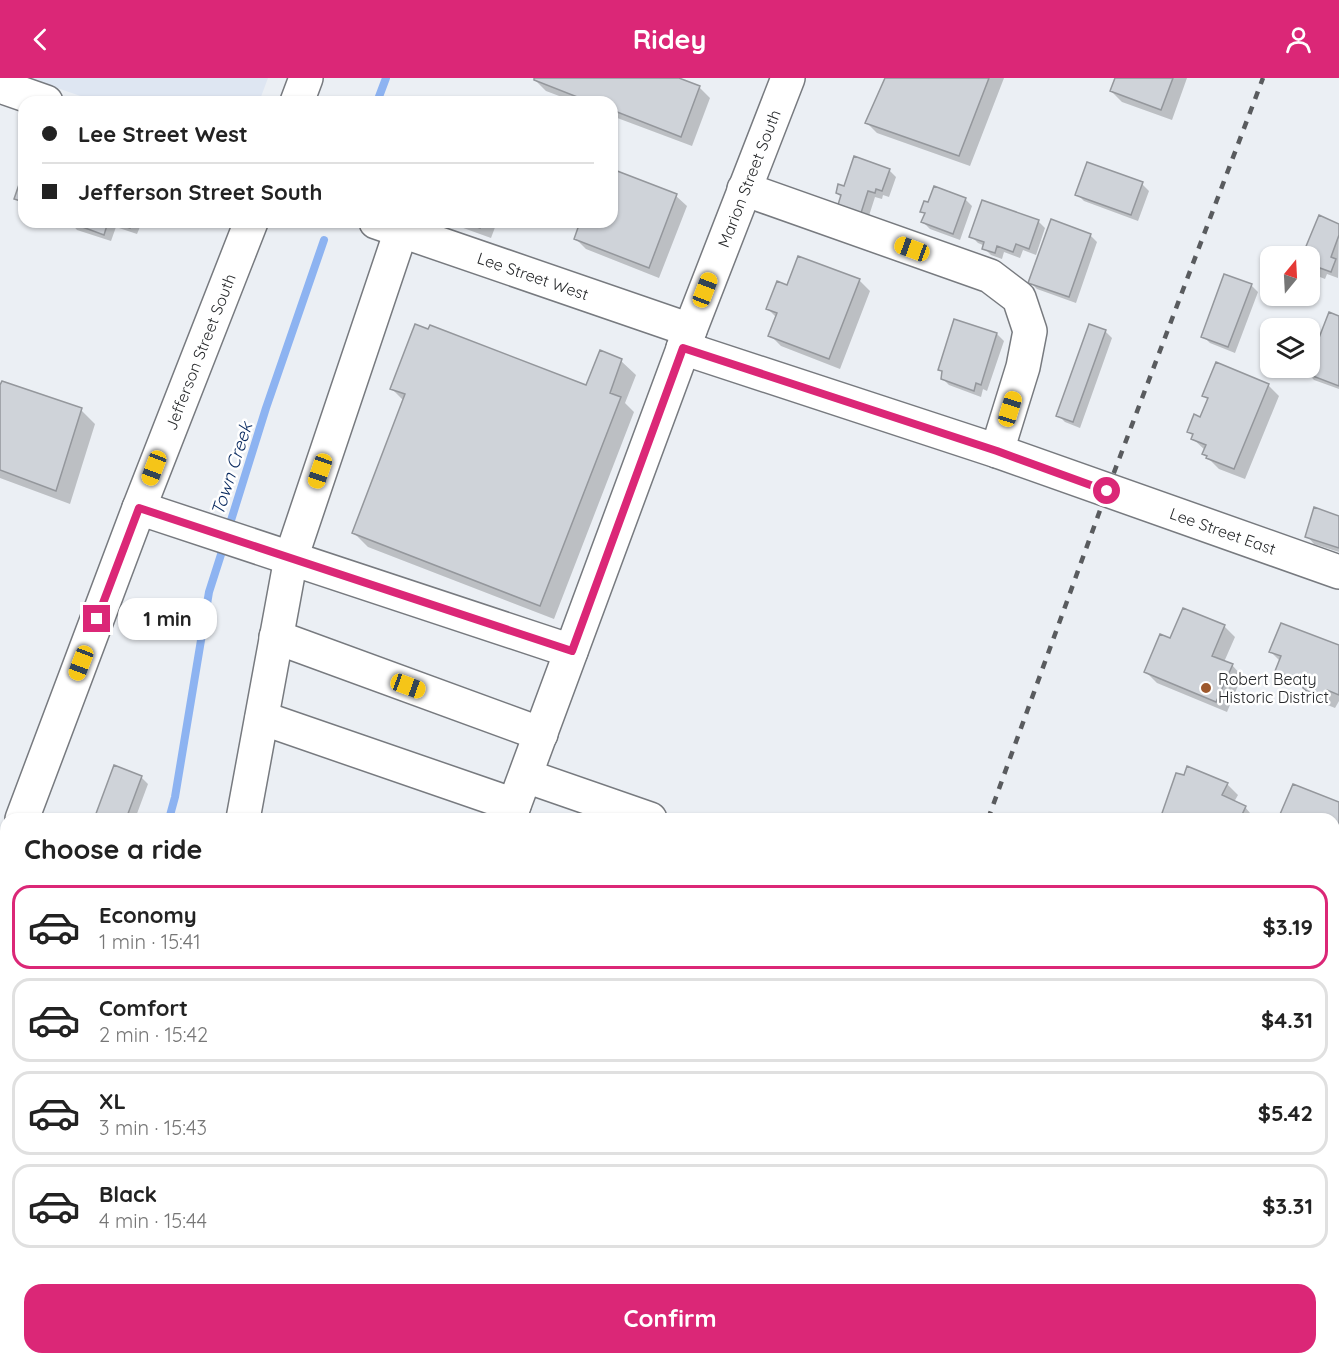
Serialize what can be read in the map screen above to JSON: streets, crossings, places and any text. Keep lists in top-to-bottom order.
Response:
{
  "streets": {
    "street": [
      "Marion Street South",
      "Lee Street West",
      "Jefferson Street South",
      "Lee Street East"
    ]
  },
  "crossings": [
    ["Marion Street South", "Lee Street West"],
    ["Lee Street West", "Lee Street East"]
  ],
  "water": ["Town Creek"],
  "places": ["Robert Beaty Historic District"],
  "north": "top",
  "page": {
    "header": "Ridey",
    "banner": ["Lee Street West", "Jefferson Street South"],
    "bubble": "1 min",
    "heading": "Choose a ride",
    "list": [
      {
        "name": "Economy",
        "note": "1 min · 15:41",
        "value": "$3.19"
      },
      {
        "name": "Comfort",
        "note": "2 min · 15:42",
        "value": "$4.31"
      },
      {
        "name": "XL",
        "note": "3 min · 15:43",
        "value": "$5.42"
      },
      {
        "name": "Black",
        "note": "4 min · 15:44",
        "value": "$3.31"
      }
    ],
    "buttons": "Confirm"
  }
}
